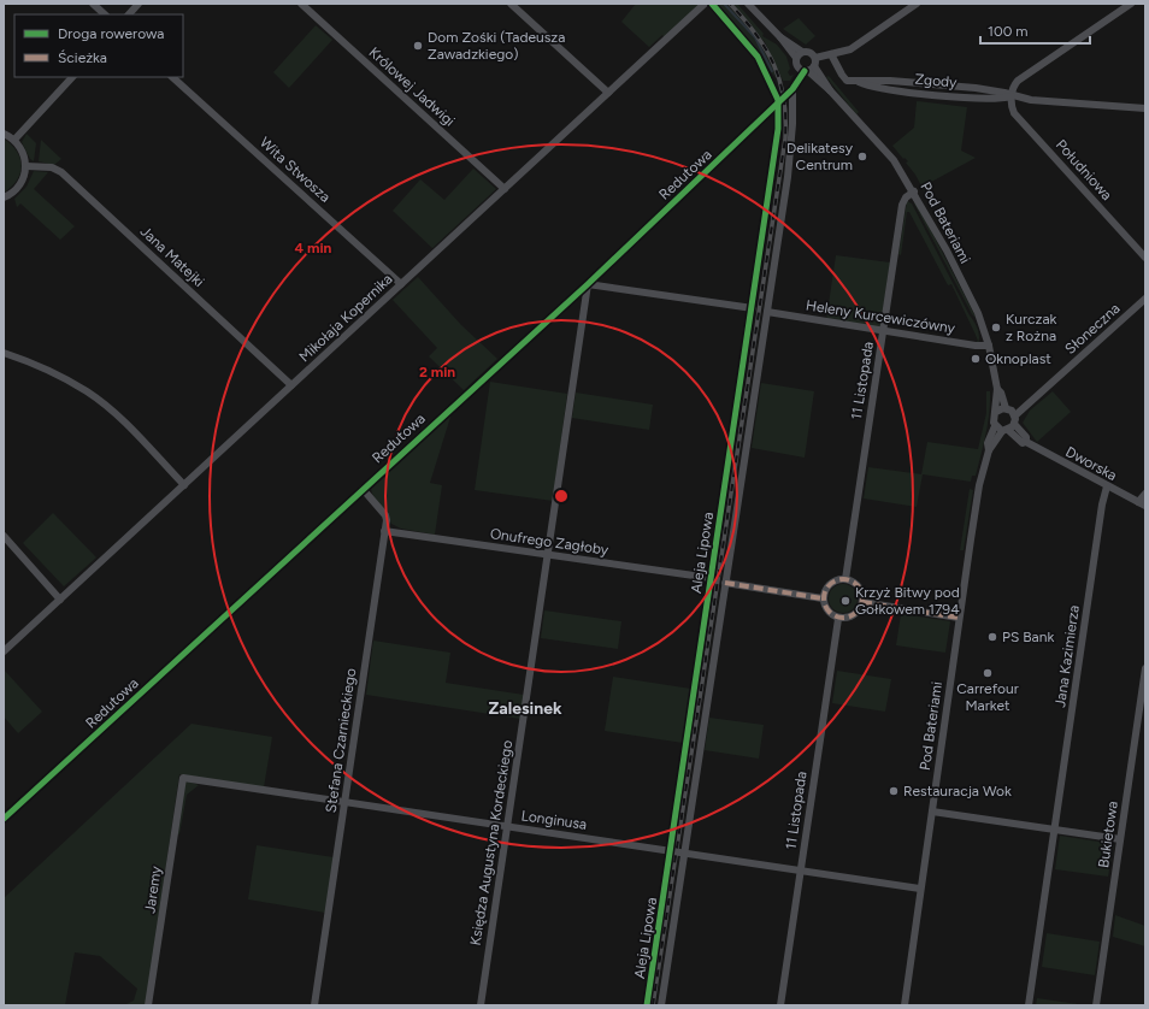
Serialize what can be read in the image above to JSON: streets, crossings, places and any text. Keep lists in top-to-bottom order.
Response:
{
  "streets": {
    "street": [
      "Zgody",
      "Królowej Jadwigi",
      "Wita Stwosza",
      "Południowa",
      "Redutowa",
      "Pod Bateriami",
      "Jana Matejki",
      "Heleny Kurcewiczówny",
      "Mikołaja Kopernika",
      "Słoneczna",
      "11 Listopada",
      "Dworska",
      "Onufrego Zagłoby",
      "Aleja Lipowa",
      "Jana Kazimierza",
      "Stefana Czarnieckiego",
      "Longinusa",
      "Bukietowa",
      "Księdza Augustyna Kordeckiego",
      "Jaremy"
    ]
  },
  "crossings": [
    ["Zgody", "Południowa"],
    ["Królowej Jadwigi", "Mikołaja Kopernika"],
    ["Wita Stwosza", "Mikołaja Kopernika"],
    ["Redutowa", "Pod Bateriami"],
    ["Redutowa", "Aleja Lipowa"],
    ["Redutowa", "Stefana Czarnieckiego"],
    ["Redutowa", "Księdza Augustyna Kordeckiego"],
    ["Pod Bateriami", "Heleny Kurcewiczówny"],
    ["Pod Bateriami", "Słoneczna"],
    ["Pod Bateriami", "11 Listopada"],
    ["Pod Bateriami", "Dworska"],
    ["Pod Bateriami", "Longinusa"],
    ["Jana Matejki", "Mikołaja Kopernika"],
    ["Heleny Kurcewiczówny", "11 Listopada"],
    ["Heleny Kurcewiczówny", "Aleja Lipowa"],
    ["Słoneczna", "Dworska"],
    ["11 Listopada", "Longinusa"],
    ["Dworska", "Jana Kazimierza"],
    ["Onufrego Zagłoby", "Aleja Lipowa"],
    ["Onufrego Zagłoby", "Stefana Czarnieckiego"],
    ["Onufrego Zagłoby", "Księdza Augustyna Kordeckiego"],
    ["Aleja Lipowa", "Longinusa"],
    ["Stefana Czarnieckiego", "Longinusa"],
    ["Longinusa", "Księdza Augustyna Kordeckiego"],
    ["Longinusa", "Jaremy"]
  ],
  "districts": ["Zalesinek"],
  "places": [
    "Dom Zośki (Tadeusza Zawadzkiego)",
    "Delikatesy Centrum",
    "Kurczak z Rożna",
    "Oknoplast",
    "Krzyż Bitwy pod Gołkowem 1794",
    "PS Bank",
    "Carrefour Market",
    "Restauracja Wok"
  ],
  "legend": ["Droga rowerowa", "Ścieżka"],
  "scale_bar": "100 m",
  "rings": ["4 min", "2 min"]
}
